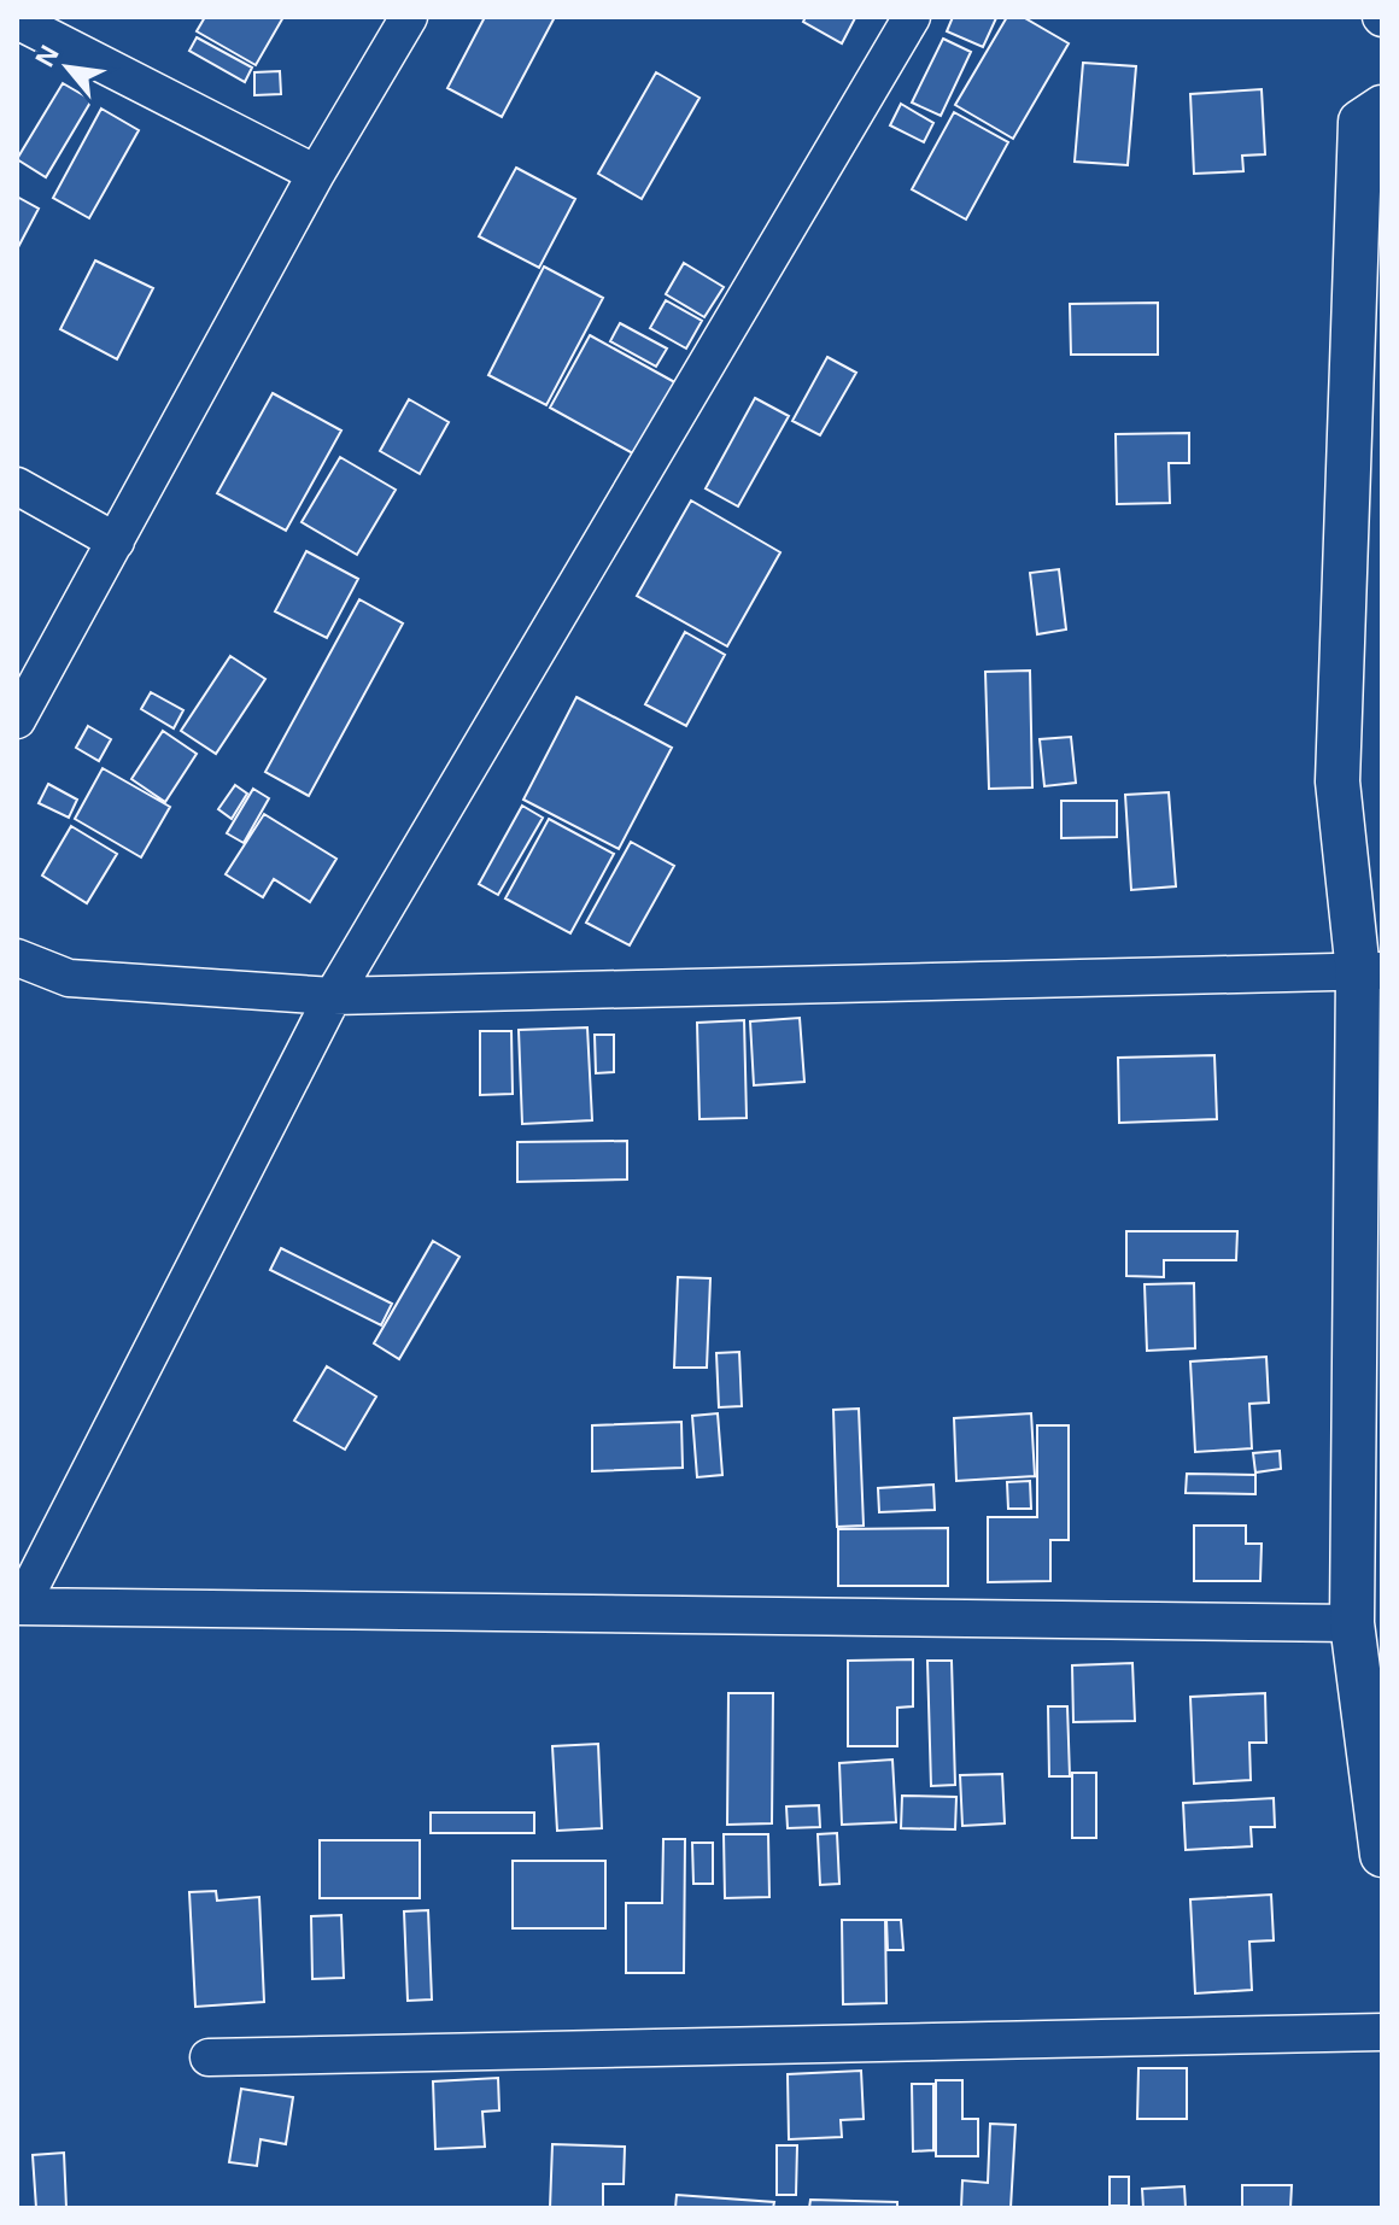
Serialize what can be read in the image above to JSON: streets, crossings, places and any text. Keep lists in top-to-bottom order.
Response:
{
  "north": "top left"
}
